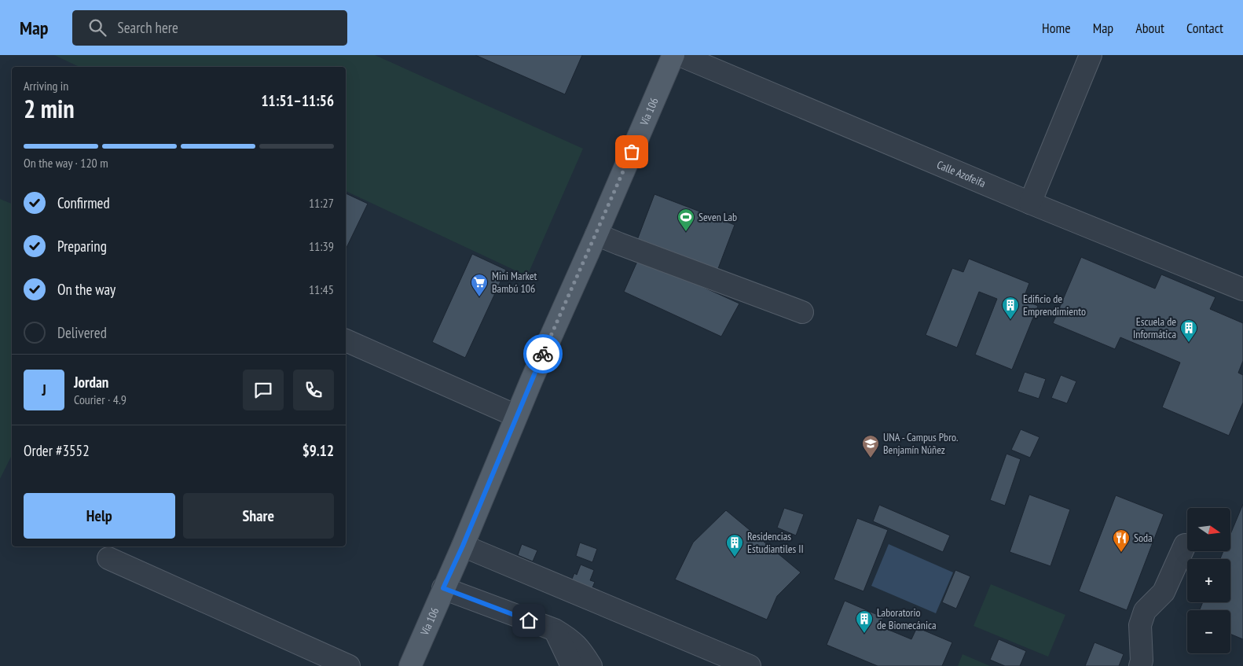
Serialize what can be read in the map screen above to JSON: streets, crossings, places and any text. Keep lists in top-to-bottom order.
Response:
{
  "streets": {
    "main road": ["Vía 106"],
    "street": ["Calle Azofeifa"]
  },
  "places": {
    "sports": ["Seven Lab"],
    "supermarket": ["Mini Market Bambú 106"],
    "building": [
      "Edificio de Emprendimiento",
      "Escuela de Informática",
      "Residencias Estudiantiles II",
      "Laboratorio de Biomecánica"
    ],
    "school or university": ["UNA - Campus Pbro. Benjamín Núñez"],
    "restaurant": ["Soda"]
  },
  "north": "right",
  "page": {
    "header": "Map",
    "search": "Search here",
    "nav": [
      "Home",
      "Map",
      "About",
      "Contact"
    ],
    "heading": ["2 min", "Arriving in", "11:51–11:56"],
    "panel": [
      "Jordan",
      "Courier · 4.9",
      "Order #3552",
      "$9.12"
    ],
    "bar": "On the way · 120 m",
    "list": [
      ["Confirmed", "11:27"],
      ["Preparing", "11:39"],
      ["On the way", "11:45"],
      "Delivered"
    ],
    "round": "J",
    "buttons": ["Help", "Share"],
    "map_buttons": ["+", "−"]
  }
}
